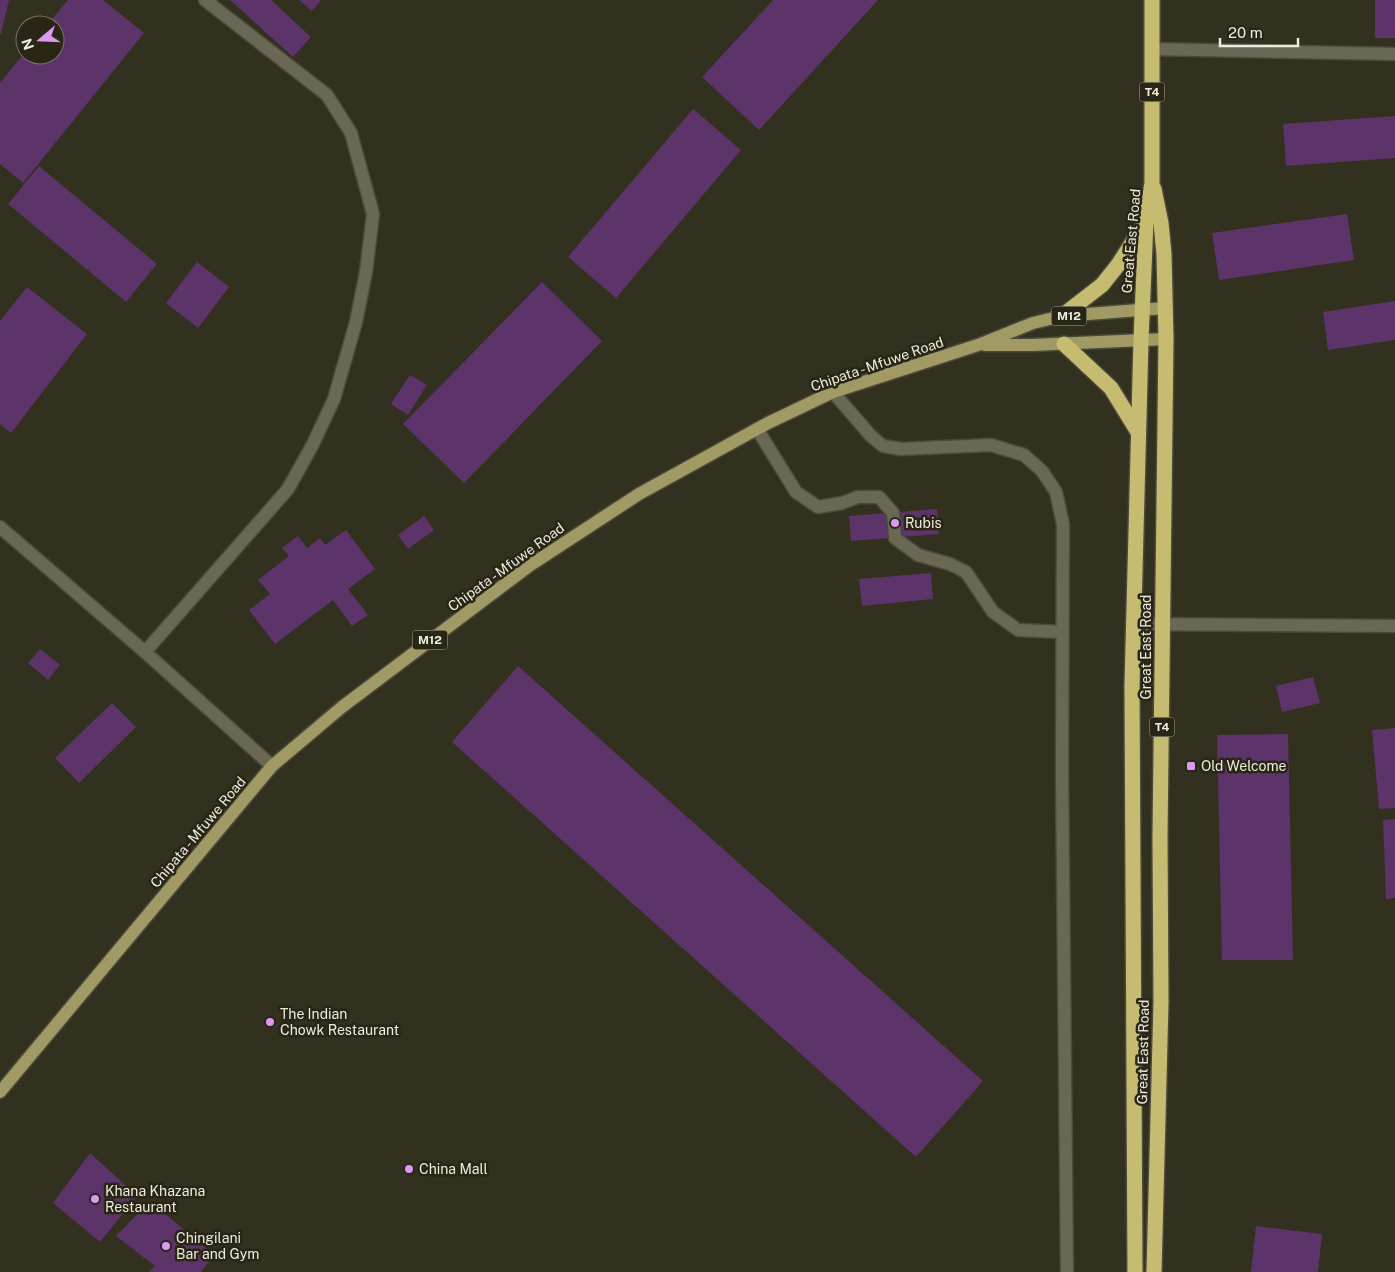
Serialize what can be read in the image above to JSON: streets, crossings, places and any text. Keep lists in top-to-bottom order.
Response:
{
  "streets": {
    "highway": ["T4", "Great East Road"],
    "main road": ["M12", "Chipata - Mfuwe Road"]
  },
  "crossings": [
    ["T4", "Great East Road"],
    ["Great East Road", "M12"],
    ["M12", "Chipata - Mfuwe Road"]
  ],
  "places": {
    "other": [
      "Rubis",
      "The Indian Chowk Restaurant",
      "China Mall",
      "Khana Khazana Restaurant",
      "Chingilani Bar and Gym"
    ],
    "transit": ["Old Welcome"]
  },
  "scale_bar": "20 m",
  "north": "left"
}
